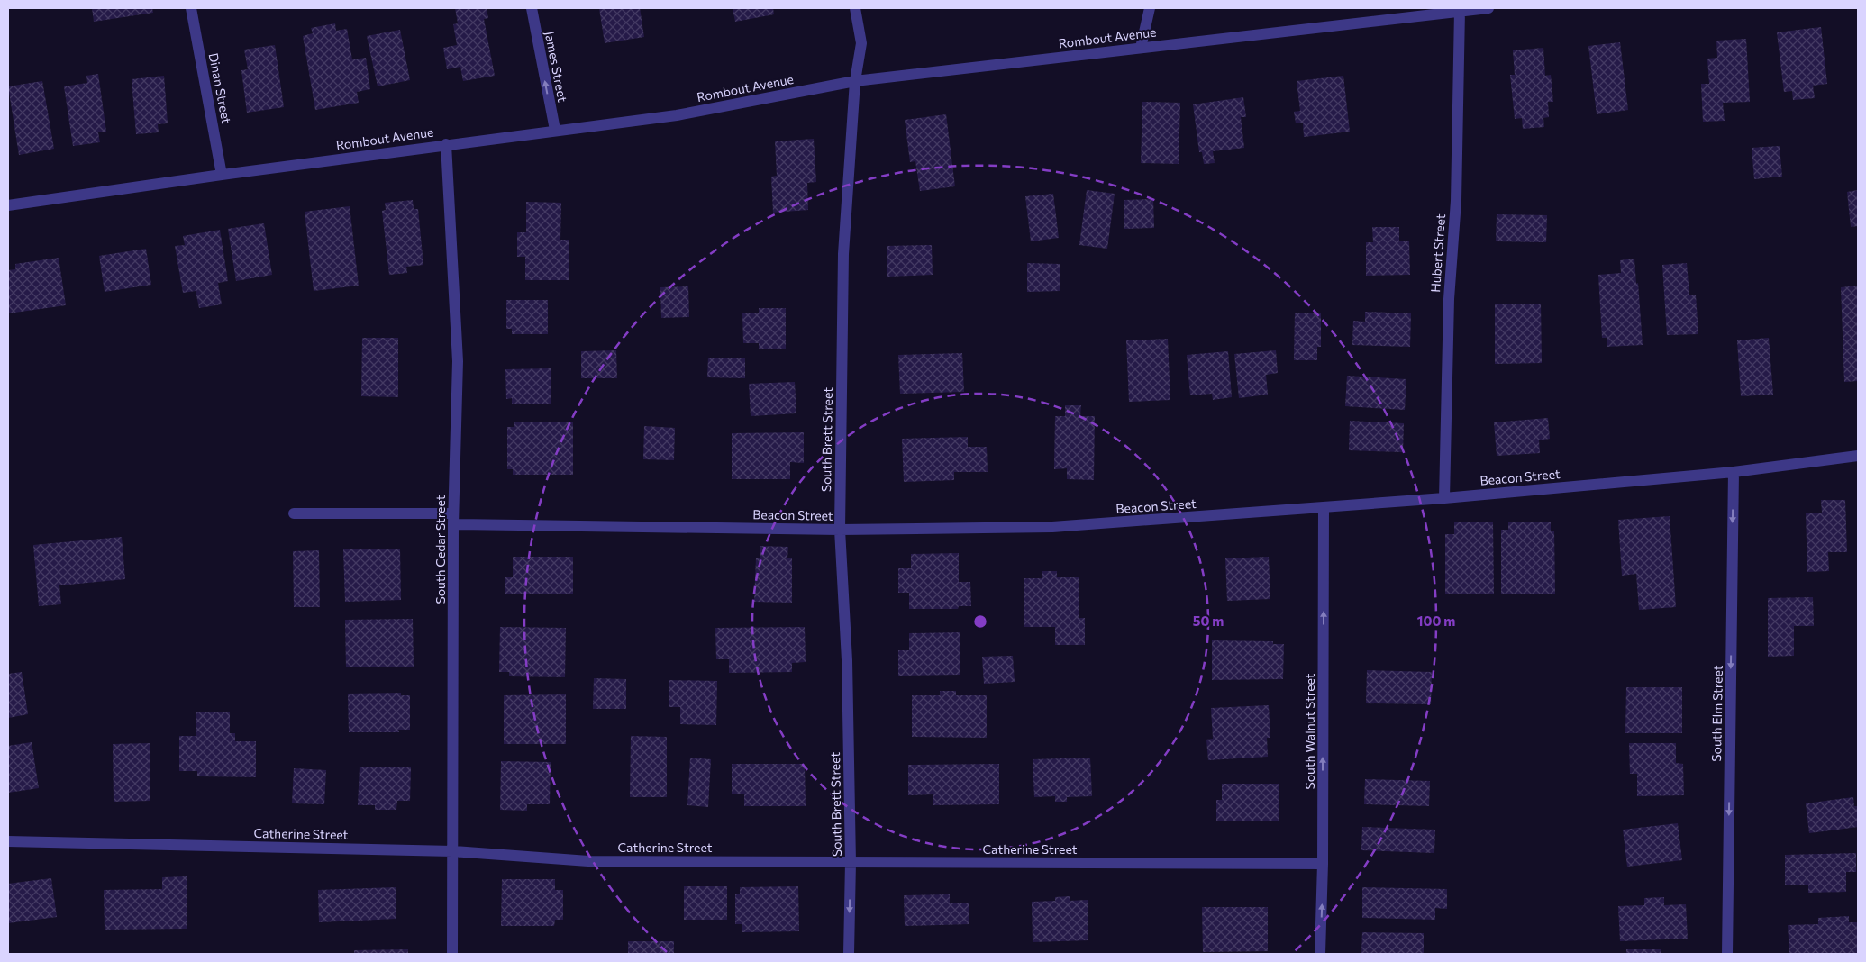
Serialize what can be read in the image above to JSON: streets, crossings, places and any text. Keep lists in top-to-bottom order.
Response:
{
  "streets": {
    "street": [
      "Rombout Avenue",
      "James Street",
      "Dinan Street",
      "Hubert Street",
      "South Brett Street",
      "Beacon Street",
      "South Cedar Street",
      "South Elm Street",
      "South Walnut Street",
      "Catherine Street"
    ]
  },
  "crossings": [
    ["Rombout Avenue", "James Street"],
    ["Rombout Avenue", "Dinan Street"],
    ["Rombout Avenue", "Hubert Street"],
    ["Rombout Avenue", "South Brett Street"],
    ["Rombout Avenue", "South Cedar Street"],
    ["Hubert Street", "Beacon Street"],
    ["South Brett Street", "Beacon Street"],
    ["South Brett Street", "Catherine Street"],
    ["Beacon Street", "South Cedar Street"],
    ["Beacon Street", "South Elm Street"],
    ["Beacon Street", "South Walnut Street"],
    ["South Cedar Street", "Catherine Street"],
    ["South Walnut Street", "Catherine Street"]
  ],
  "one_way": ["James Street", "South Elm Street", "South Walnut Street"],
  "rings": ["50 m", "100 m"]
}
